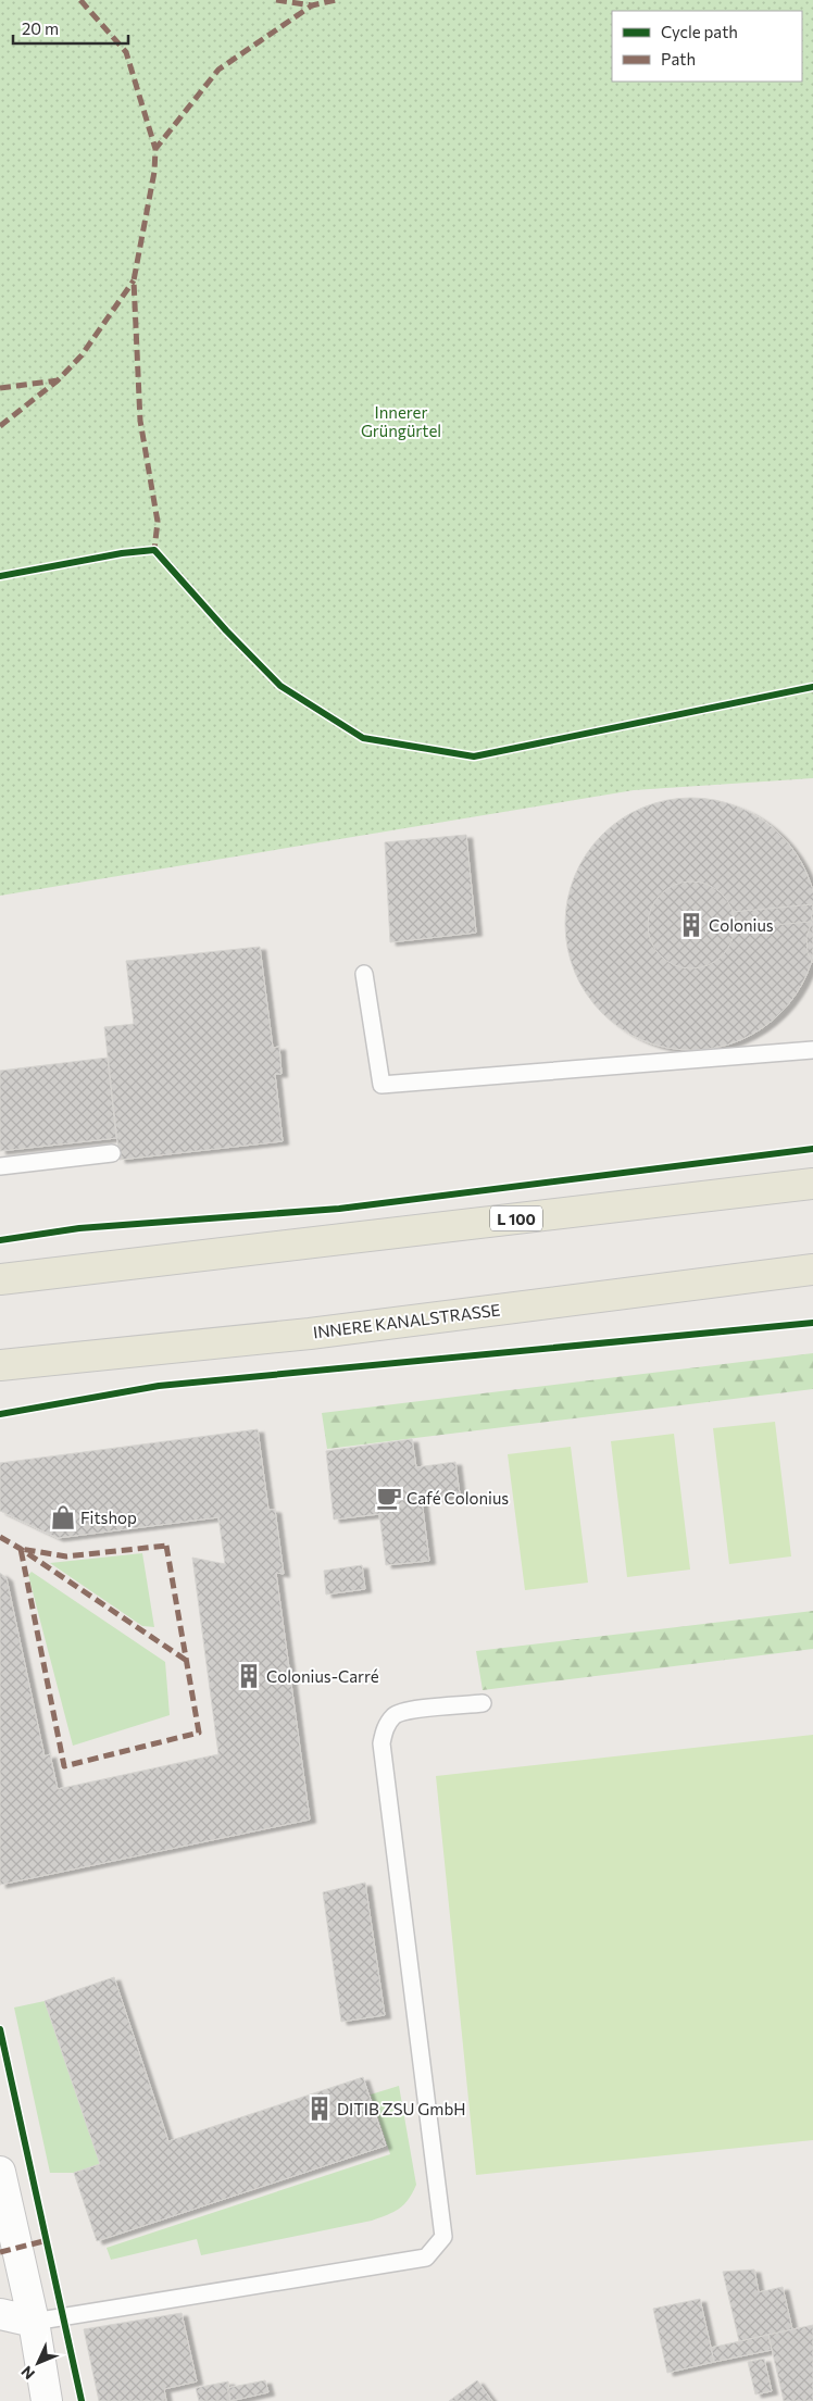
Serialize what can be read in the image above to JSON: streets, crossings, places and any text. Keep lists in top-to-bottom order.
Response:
{
  "streets": {
    "main road": ["L 100", "INNERE KANALSTRASSE"]
  },
  "parks": ["Innerer Grüngürtel"],
  "places": {
    "building": ["Colonius", "Colonius-Carré", "DITIB ZSU GmbH"],
    "cafe": ["Café Colonius"],
    "shop": ["Fitshop"]
  },
  "legend": ["Cycle path", "Path"],
  "scale_bar": "20 m",
  "north": "bottom left"
}
